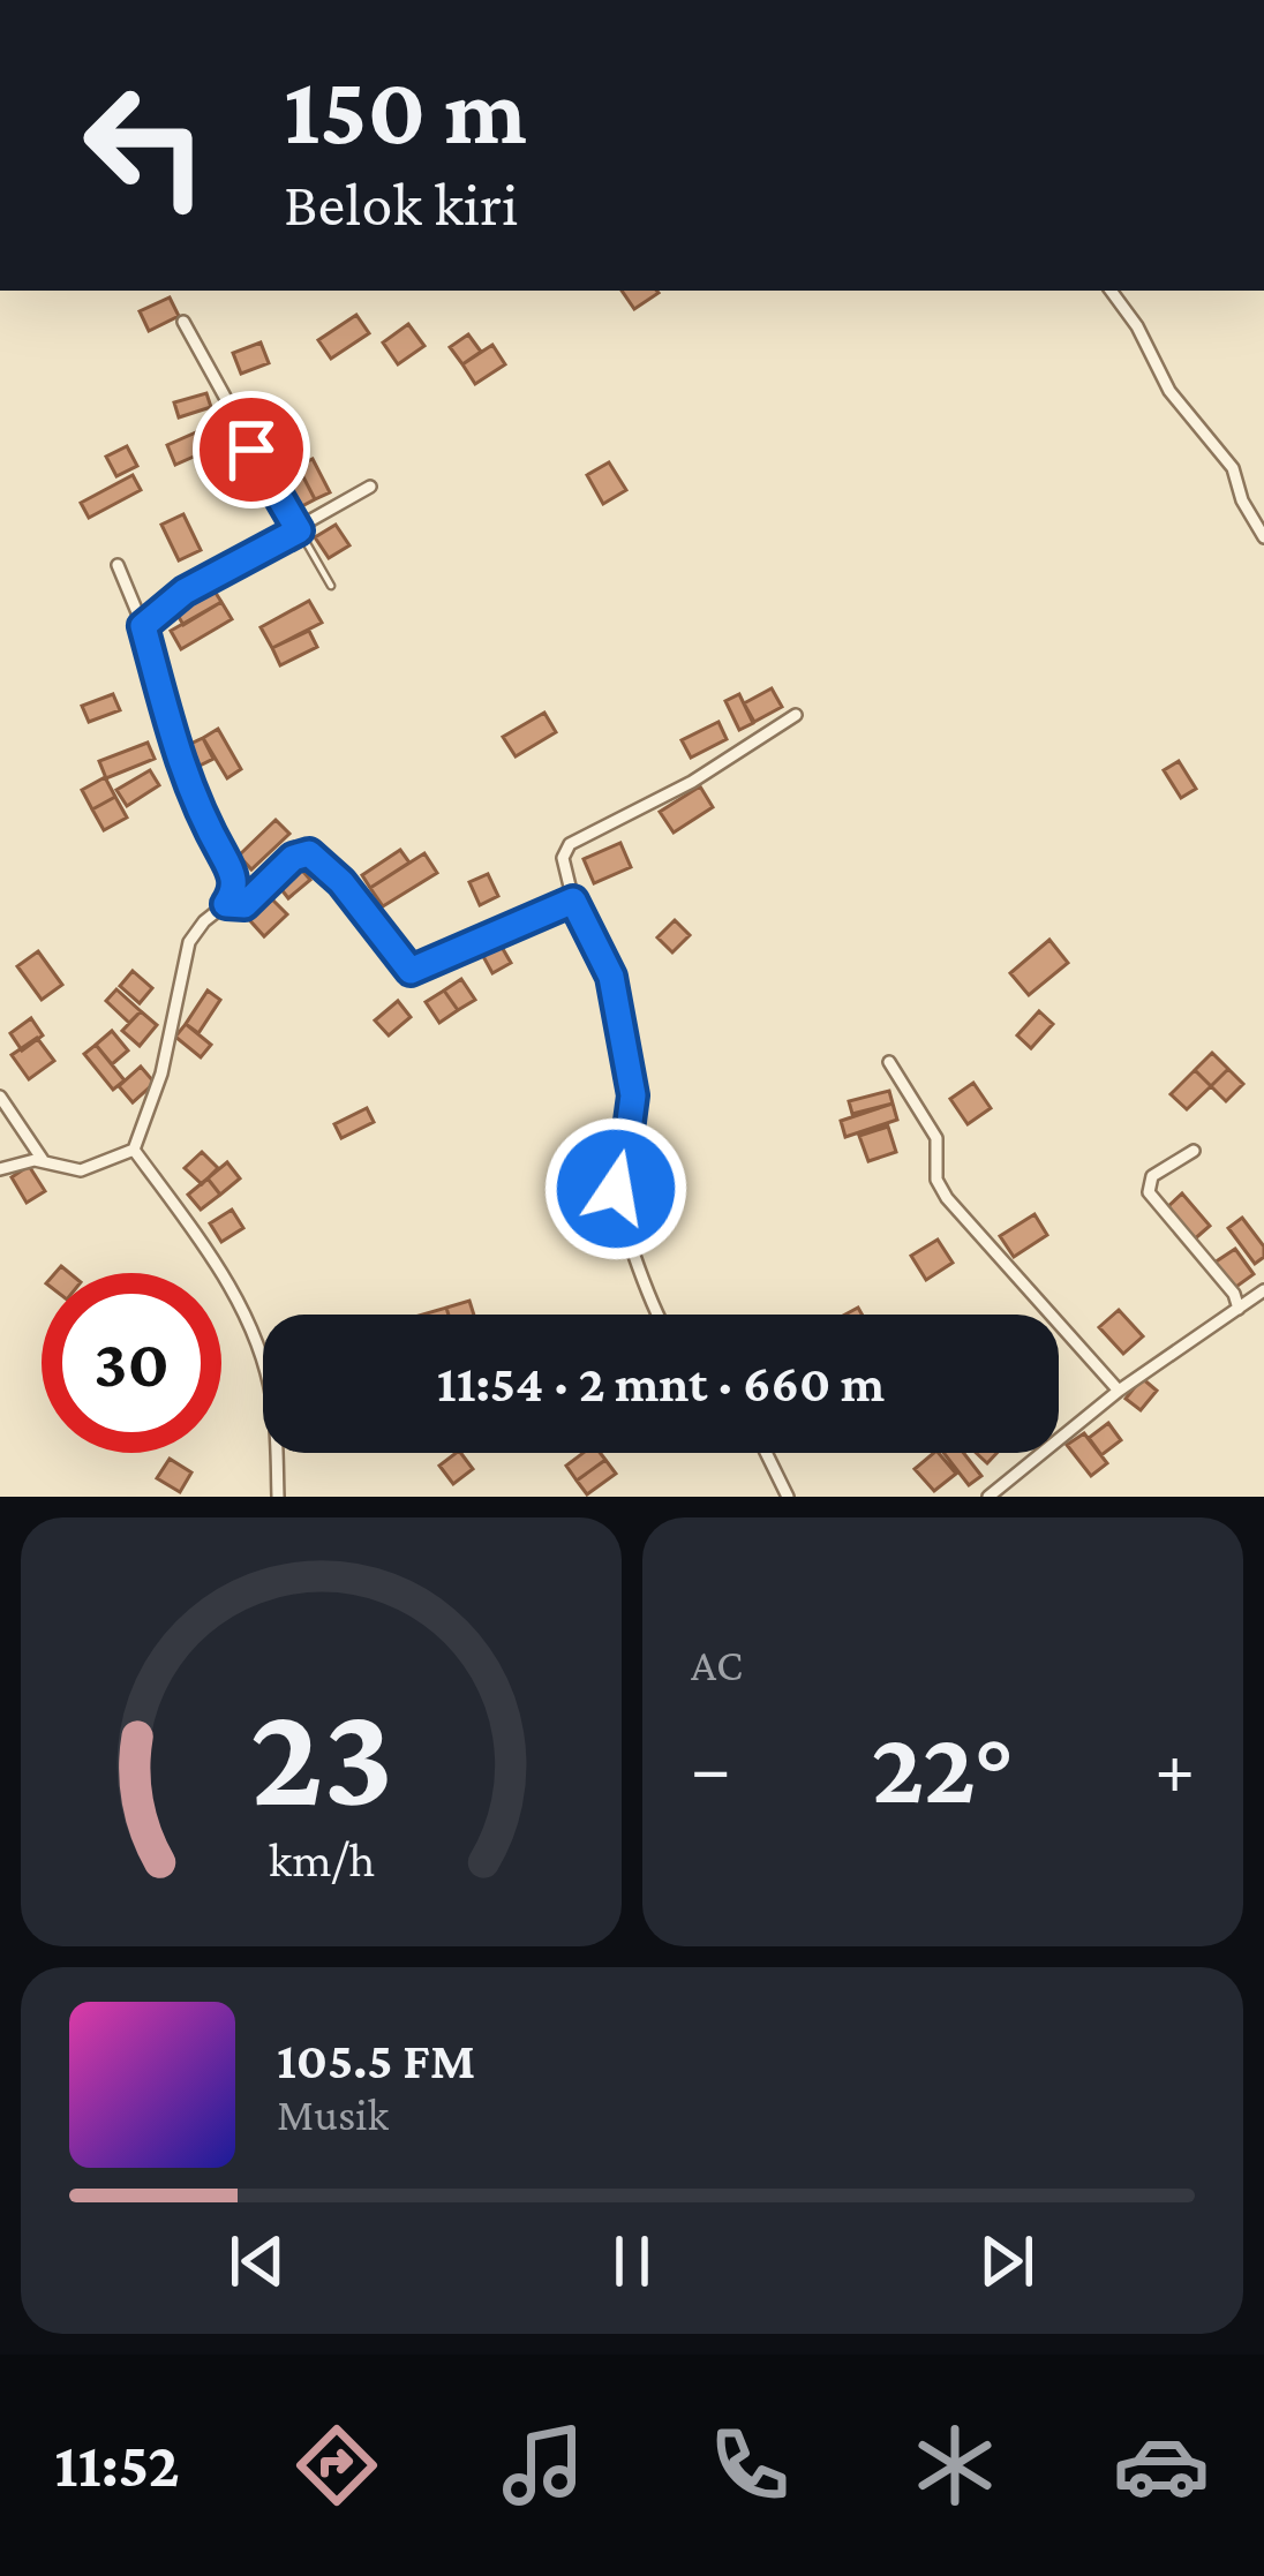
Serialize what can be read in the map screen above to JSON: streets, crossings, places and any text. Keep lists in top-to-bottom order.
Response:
{
  "page": {
    "turn": ["150 m", "Belok kiri"],
    "limit": "30",
    "trip": "11:54 · 2 mnt · 660 m",
    "tile": "AC",
    "heat": ["−", "22°", "+"],
    "song": ["105.5 FM", "Musik"],
    "tabs": "11:52",
    "gauge": ["23", "km/h"]
  }
}
